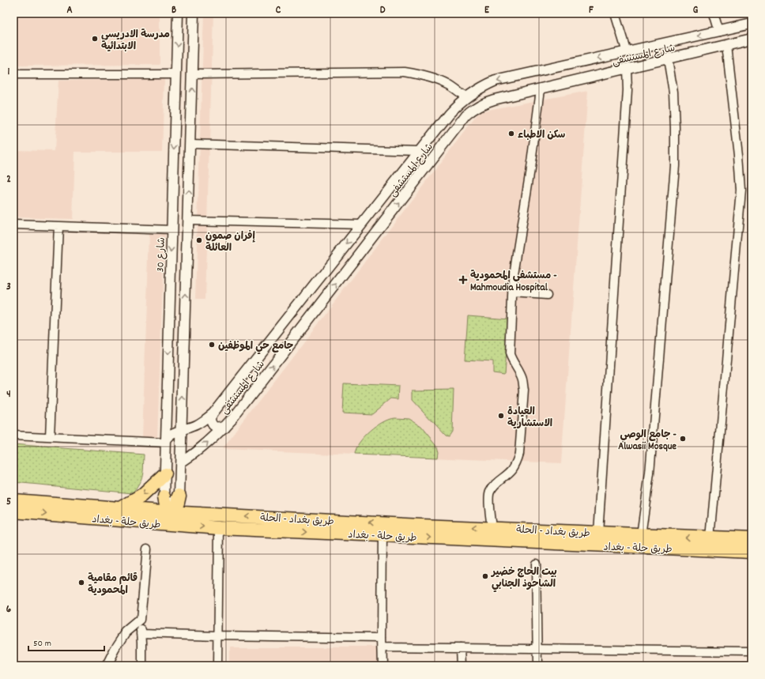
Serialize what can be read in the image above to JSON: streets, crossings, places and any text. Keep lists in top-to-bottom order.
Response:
{
  "streets": {
    "main road": ["طريق بغداد - الحلة", "طريق حلة - بغداد"],
    "street": ["شارع المستشفى", "شارع 30"]
  },
  "crossings": [
    ["طريق بغداد - الحلة", "طريق حلة - بغداد"]
  ],
  "one_way": ["طريق بغداد - الحلة", "طريق حلة - بغداد"],
  "places": {
    "other": [
      "مدرسة الادريسي الابتدائية",
      "سكن الاطباء",
      "إفران صمون العائلة",
      "جامع حي الموظفين",
      "العيادة الاستشارية",
      "جامع الوصي - Alwasii Mosque",
      "بيت الحاج خضير الشاحوذ الجنابي",
      "قائم مقامية المحمودية"
    ],
    "health": ["مستشفى المحمودية - Mahmoudia Hospital"]
  },
  "scale_bar": "50 m",
  "grid": {
    "columns": [
      "A",
      "B",
      "C",
      "D",
      "E",
      "F",
      "G"
    ],
    "rows": [
      "1",
      "2",
      "3",
      "4",
      "5",
      "6"
    ]
  }
}
